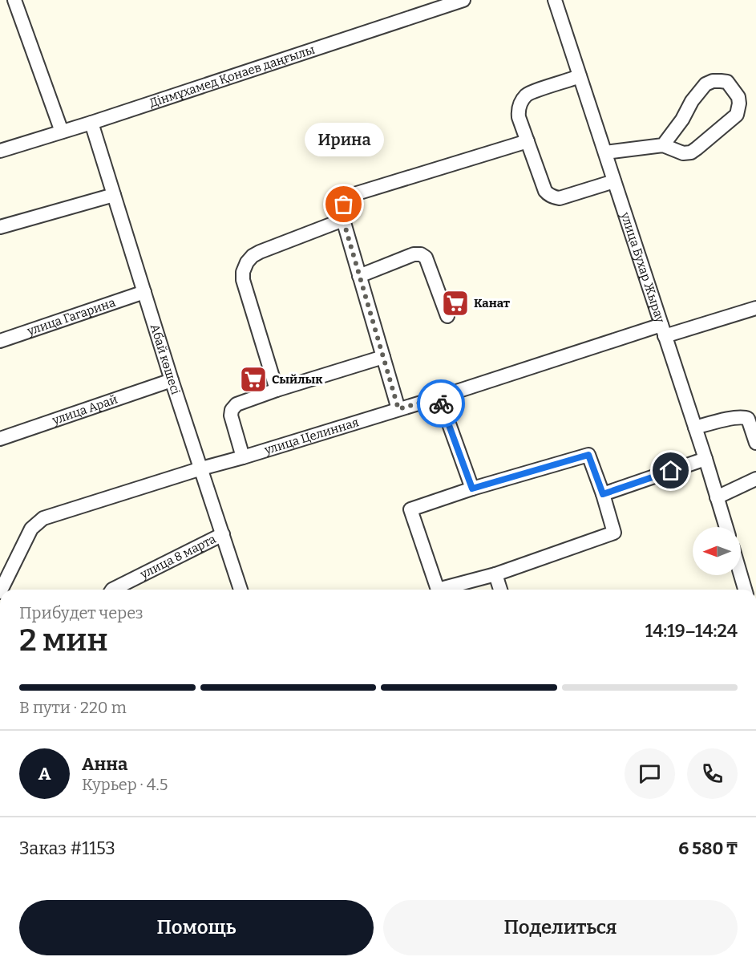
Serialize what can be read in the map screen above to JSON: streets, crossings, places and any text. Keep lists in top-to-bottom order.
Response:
{
  "streets": {
    "street": [
      "Дінмұхамед Қонаев даңғылы",
      "улица Бухар Жырау",
      "улица Гагарина",
      "Абай көшесі",
      "улица Арай",
      "улица Целинная",
      "улица 8 марта"
    ]
  },
  "crossings": [
    ["Дінмұхамед Қонаев даңғылы", "Абай көшесі"],
    ["улица Бухар Жырау", "улица Целинная"],
    ["улица Гагарина", "Абай көшесі"],
    ["Абай көшесі", "улица Арай"],
    ["Абай көшесі", "улица Целинная"],
    ["Абай көшесі", "улица 8 марта"]
  ],
  "places": {
    "other": ["Ирина"],
    "supermarket": ["Канат", "Сыйлык"]
  },
  "north": "left",
  "page": {
    "bubble": "Ирина",
    "heading": ["2 мин", "Прибудет через", "14:19–14:24"],
    "panel": [
      "Анна",
      "Курьер · 4.5",
      "Заказ #1153",
      "6 580 ₸"
    ],
    "bar": "В пути · 220 m",
    "round": "А",
    "buttons": ["Помощь", "Поделиться"]
  }
}
